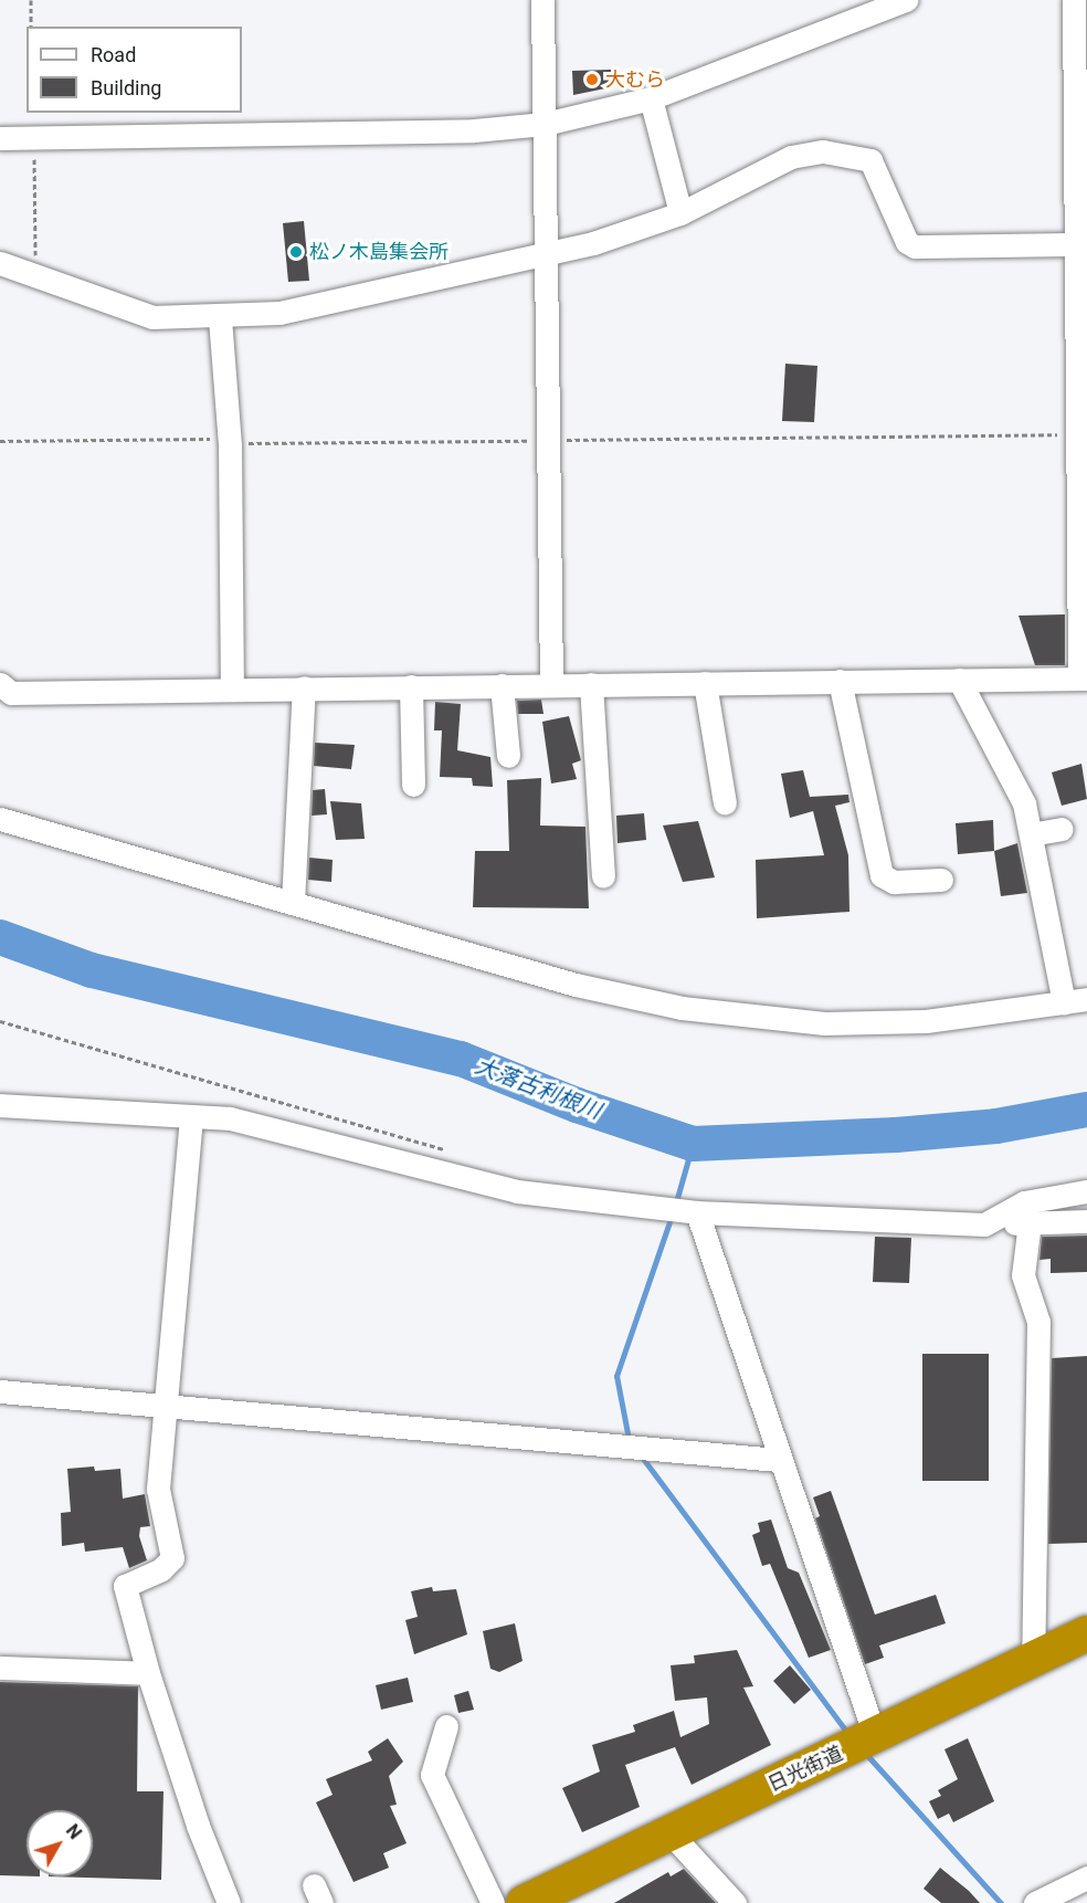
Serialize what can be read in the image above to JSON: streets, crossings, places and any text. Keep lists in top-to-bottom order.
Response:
{
  "streets": {
    "highway": ["日光街道"]
  },
  "water": ["大落古利根川"],
  "places": ["大むら", "松ノ木島集会所"],
  "legend": ["Road", "Building"],
  "north": "top right"
}
